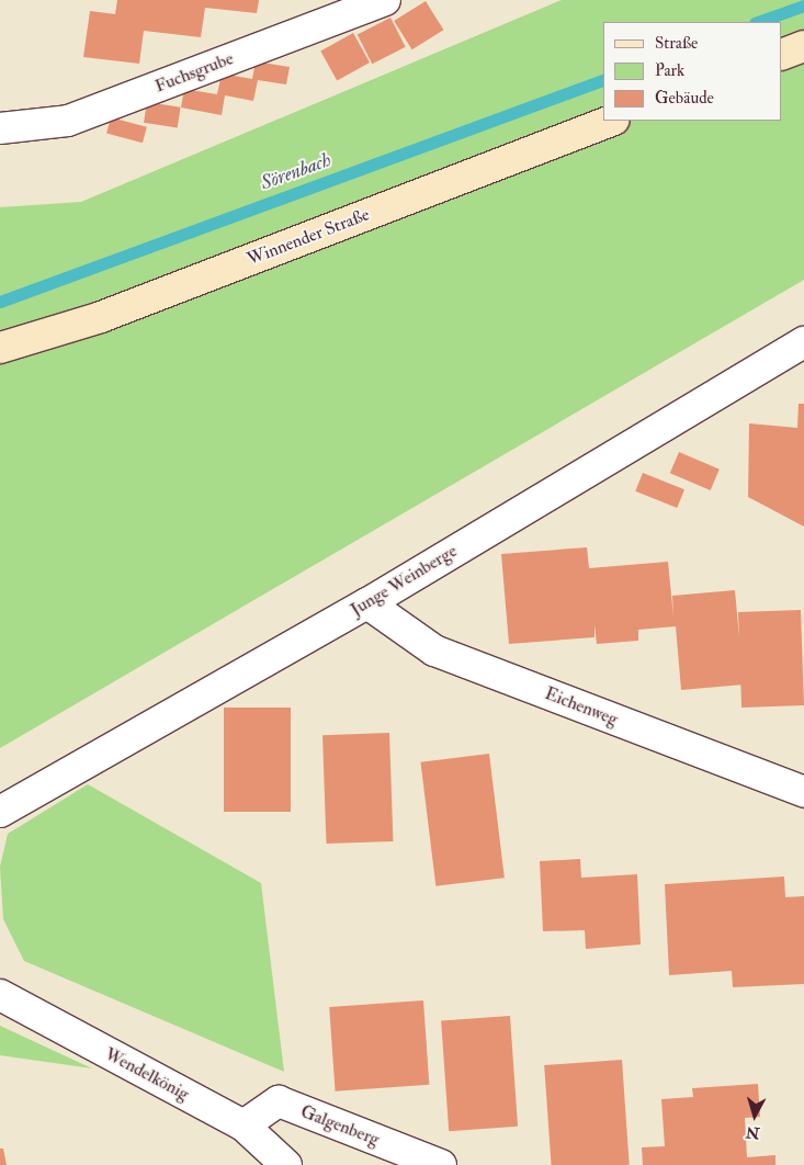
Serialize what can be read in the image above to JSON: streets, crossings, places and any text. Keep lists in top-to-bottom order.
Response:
{
  "streets": {
    "street": [
      "Fuchsgrube",
      "Winnender Straße",
      "Junge Weinberge",
      "Eichenweg",
      "Wendelkönig",
      "Galgenberg"
    ]
  },
  "crossings": [
    ["Junge Weinberge", "Eichenweg"],
    ["Wendelkönig", "Galgenberg"]
  ],
  "water": ["Sörenbach"],
  "legend": ["Straße", "Park", "Gebäude"],
  "north": "bottom"
}
